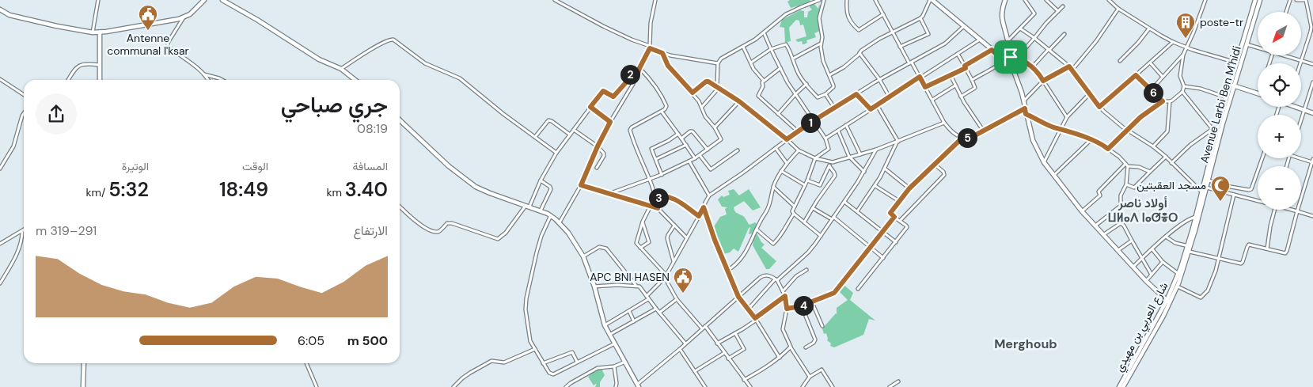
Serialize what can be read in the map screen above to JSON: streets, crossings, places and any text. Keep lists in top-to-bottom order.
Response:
{
  "streets": {
    "street": ["Avenue Larbi Ben M'hidi", "شارع العربي بن مهيدي"]
  },
  "crossings": [
    ["Avenue Larbi Ben M'hidi", "شارع العربي بن مهيدي"]
  ],
  "districts": ["أولاد ناصر ⵡⵍⴰⴷ ⵏⴰⵚⴻⵔ", "Merghoub"],
  "places": {
    "public building": ["Antenne communal l'ksar", "APC BNI HASEN"],
    "building": ["poste-tr"],
    "mosque": ["مسجد العقبتين"]
  },
  "north": "bottom left",
  "page": {
    "map_buttons": ["+", "−"],
    "pins": [
      "2",
      "6",
      "1",
      "5",
      "3",
      "4"
    ],
    "heading": ["جري صباحي", "08:19"],
    "stats": [
      ["المسافة", "3.40 km"],
      ["الوقت", "18:49"],
      ["الوتيرة", "5:32 /km"]
    ],
    "chart": ["الارتفاع", "291–319 m"],
    "list": [
      {
        "name": "500 m",
        "note": "6:05"
      }
    ]
  }
}
